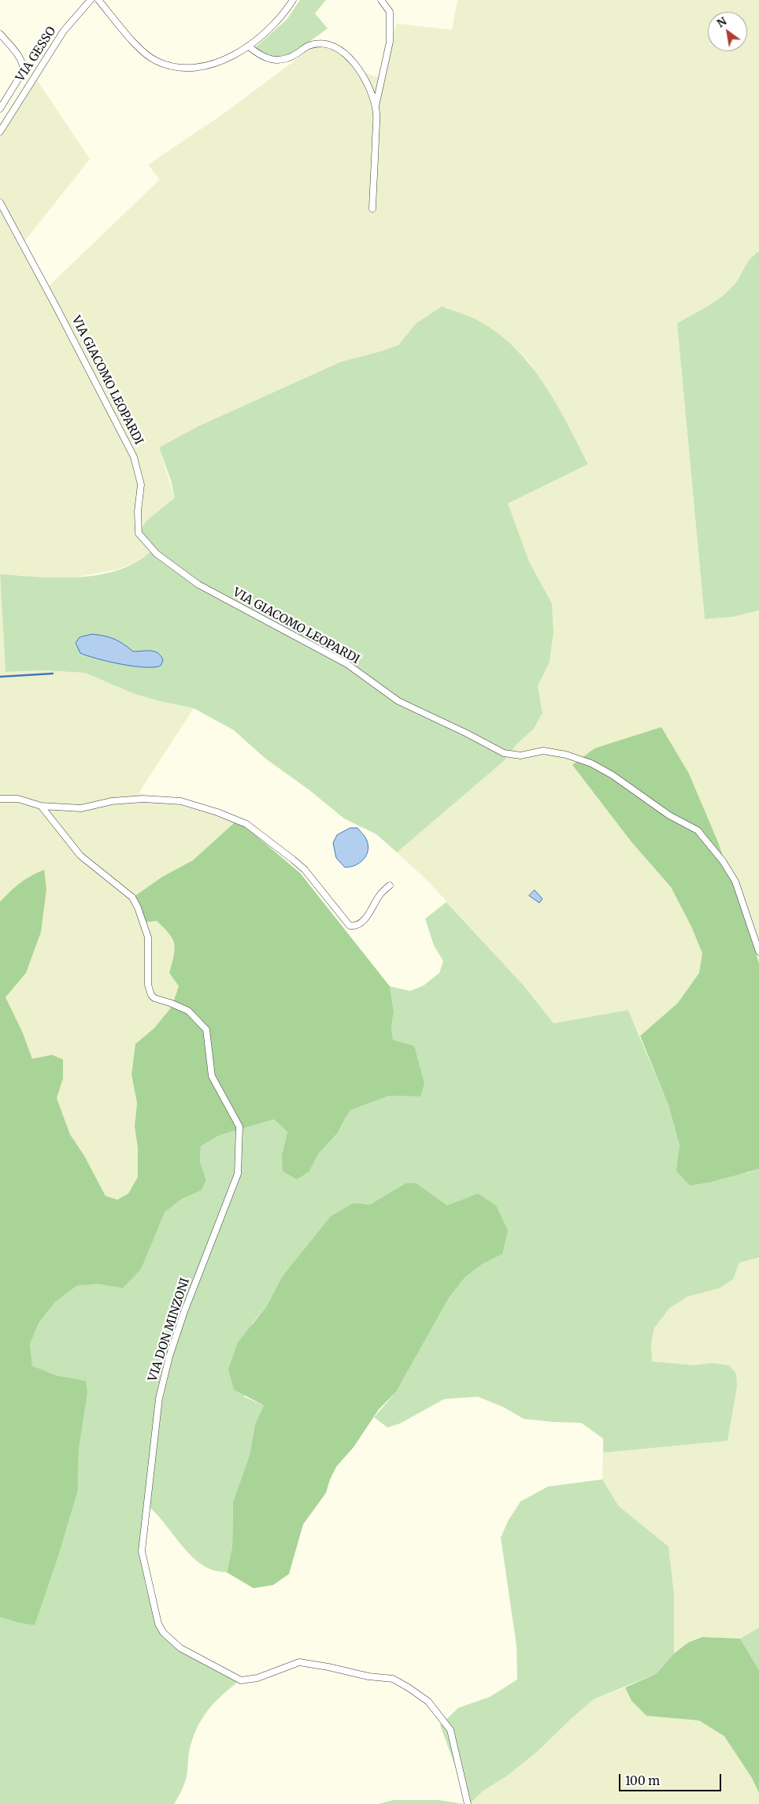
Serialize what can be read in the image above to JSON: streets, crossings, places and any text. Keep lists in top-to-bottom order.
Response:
{
  "streets": {
    "street": ["VIA GESSO", "VIA GIACOMO LEOPARDI", "VIA DON MINZONI"]
  },
  "scale_bar": "100 m",
  "north": "top left"
}
